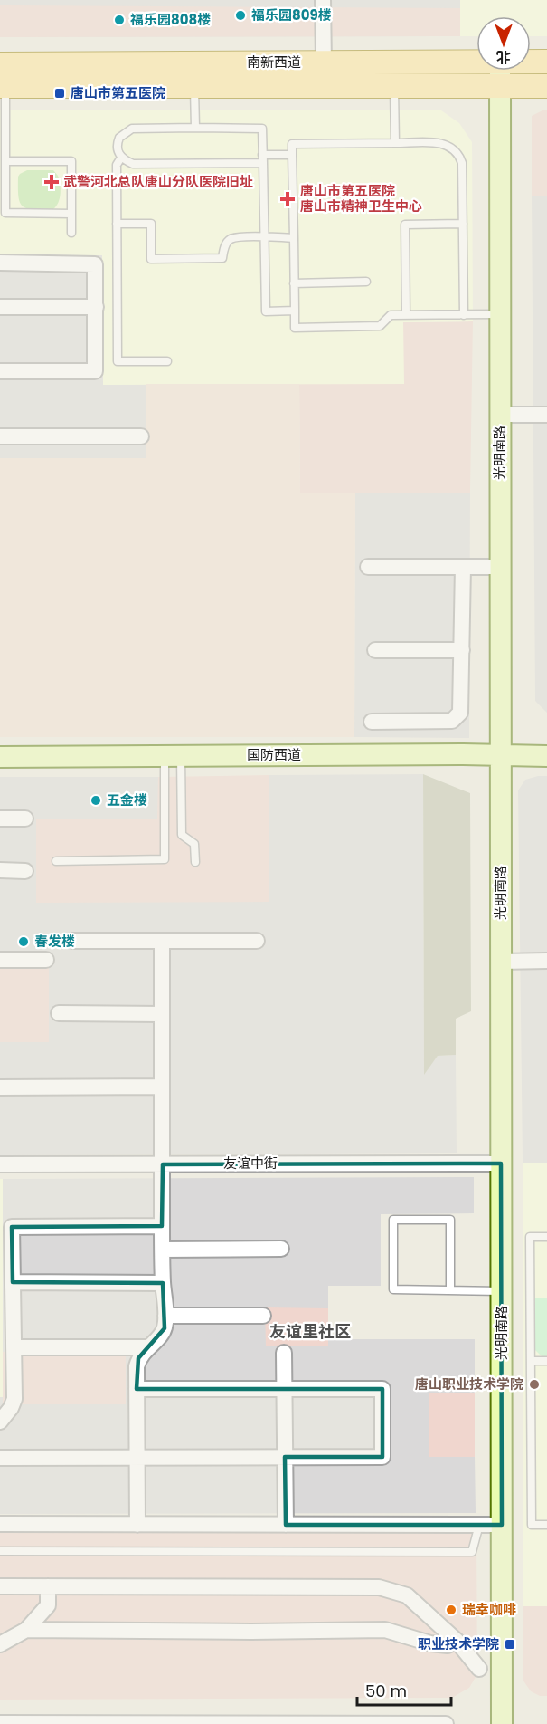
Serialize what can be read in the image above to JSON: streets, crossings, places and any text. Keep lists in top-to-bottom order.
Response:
{
  "streets": {
    "main road": ["南新西道", "光明南路", "国防西道"],
    "street": ["友谊中街"]
  },
  "crossings": [
    ["南新西道", "光明南路"],
    ["光明南路", "国防西道"],
    ["光明南路", "友谊中街"]
  ],
  "districts": ["友谊里社区"],
  "places": {
    "other": [
      "福乐园809楼",
      "福乐园808楼",
      "五金楼",
      "春发楼",
      "唐山职业技术学院",
      "瑞幸咖啡"
    ],
    "transit": ["唐山市第五医院", "职业技术学院"],
    "health": ["武警河北总队唐山分队医院旧址", "唐山市第五医院 唐山市精神卫生中心"]
  },
  "scale_bar": "50 m",
  "north": "bottom"
}
